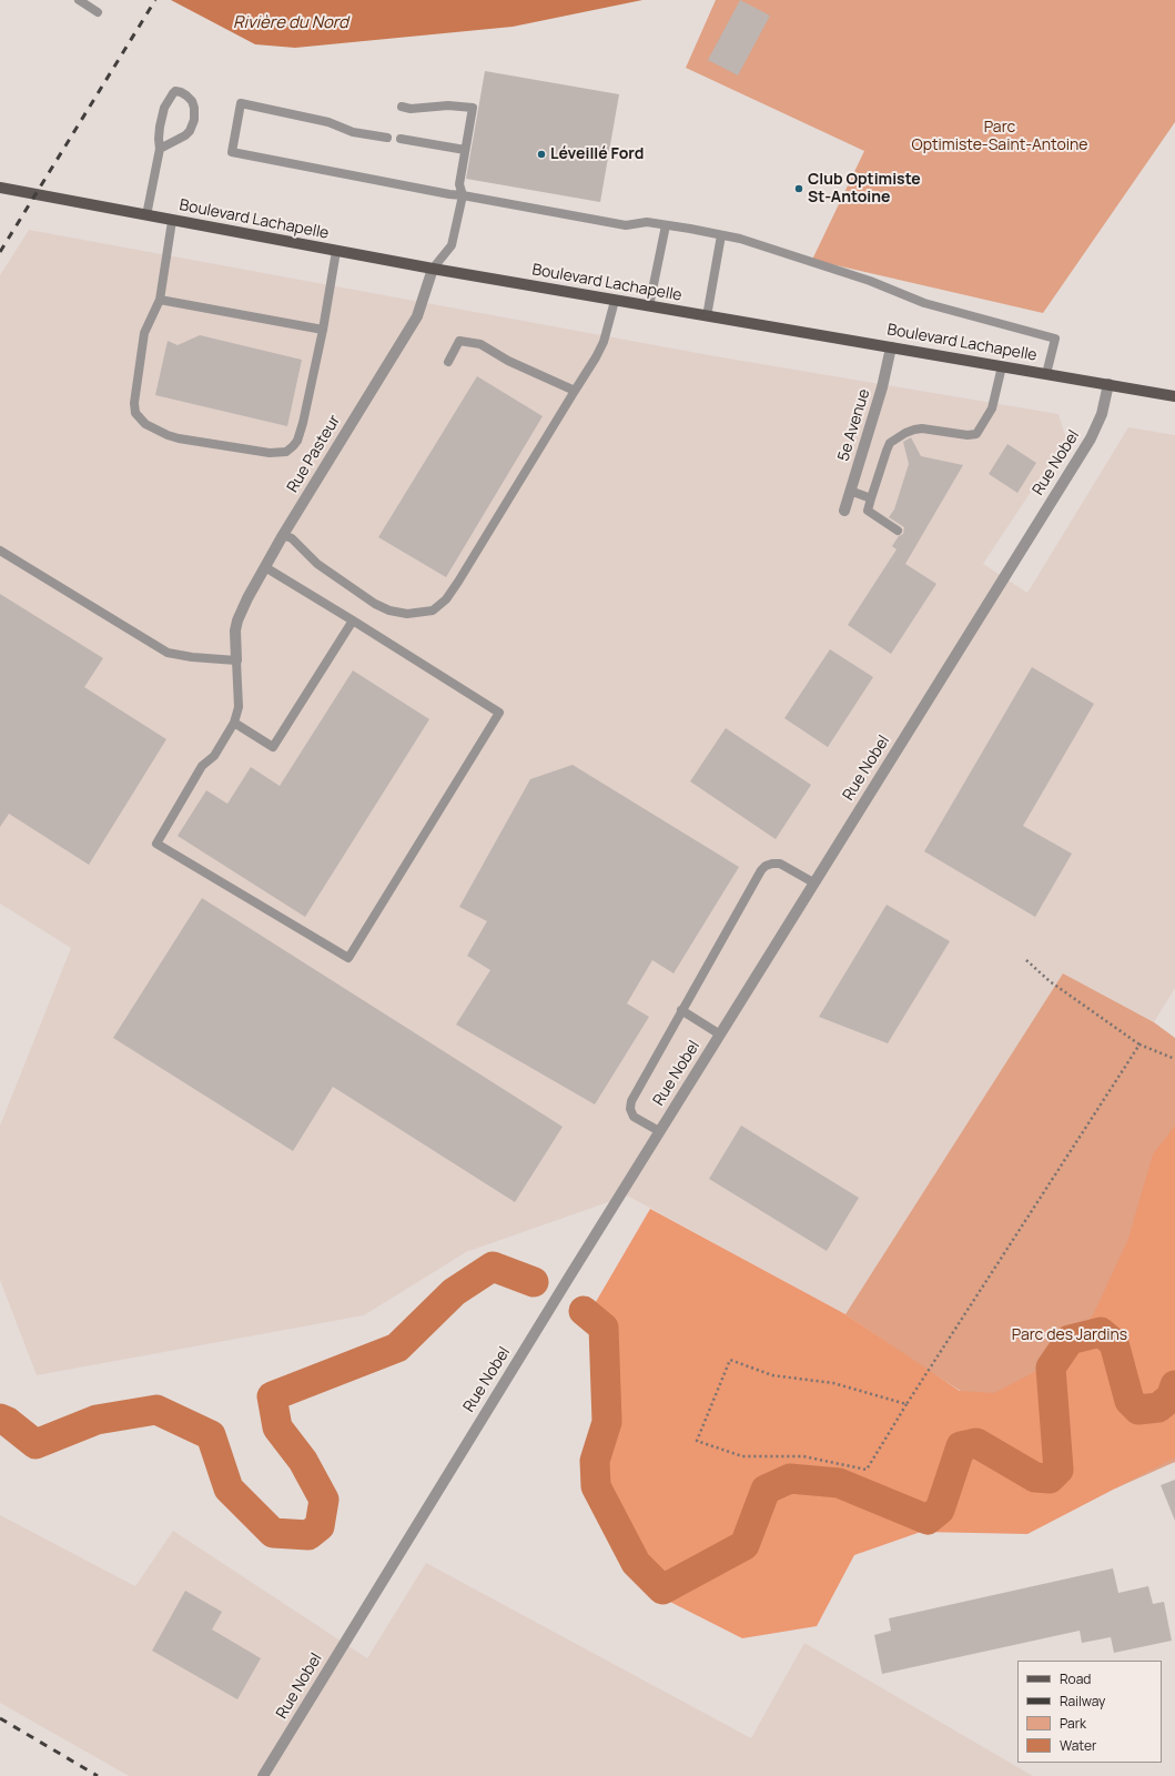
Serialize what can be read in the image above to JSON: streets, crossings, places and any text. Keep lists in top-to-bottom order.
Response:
{
  "streets": {
    "main road": ["Boulevard Lachapelle"],
    "street": ["5e Avenue", "Rue Pasteur", "Rue Nobel"]
  },
  "crossings": [
    ["Boulevard Lachapelle", "5e Avenue"],
    ["Boulevard Lachapelle", "Rue Pasteur"],
    ["Boulevard Lachapelle", "Rue Nobel"]
  ],
  "water": ["Rivière du Nord"],
  "parks": ["Parc Optimiste-Saint-Antoine", "Parc des Jardins"],
  "places": ["Léveillé Ford", "Club Optimiste St-Antoine"],
  "legend": [
    "Road",
    "Railway",
    "Park",
    "Water"
  ]
}
